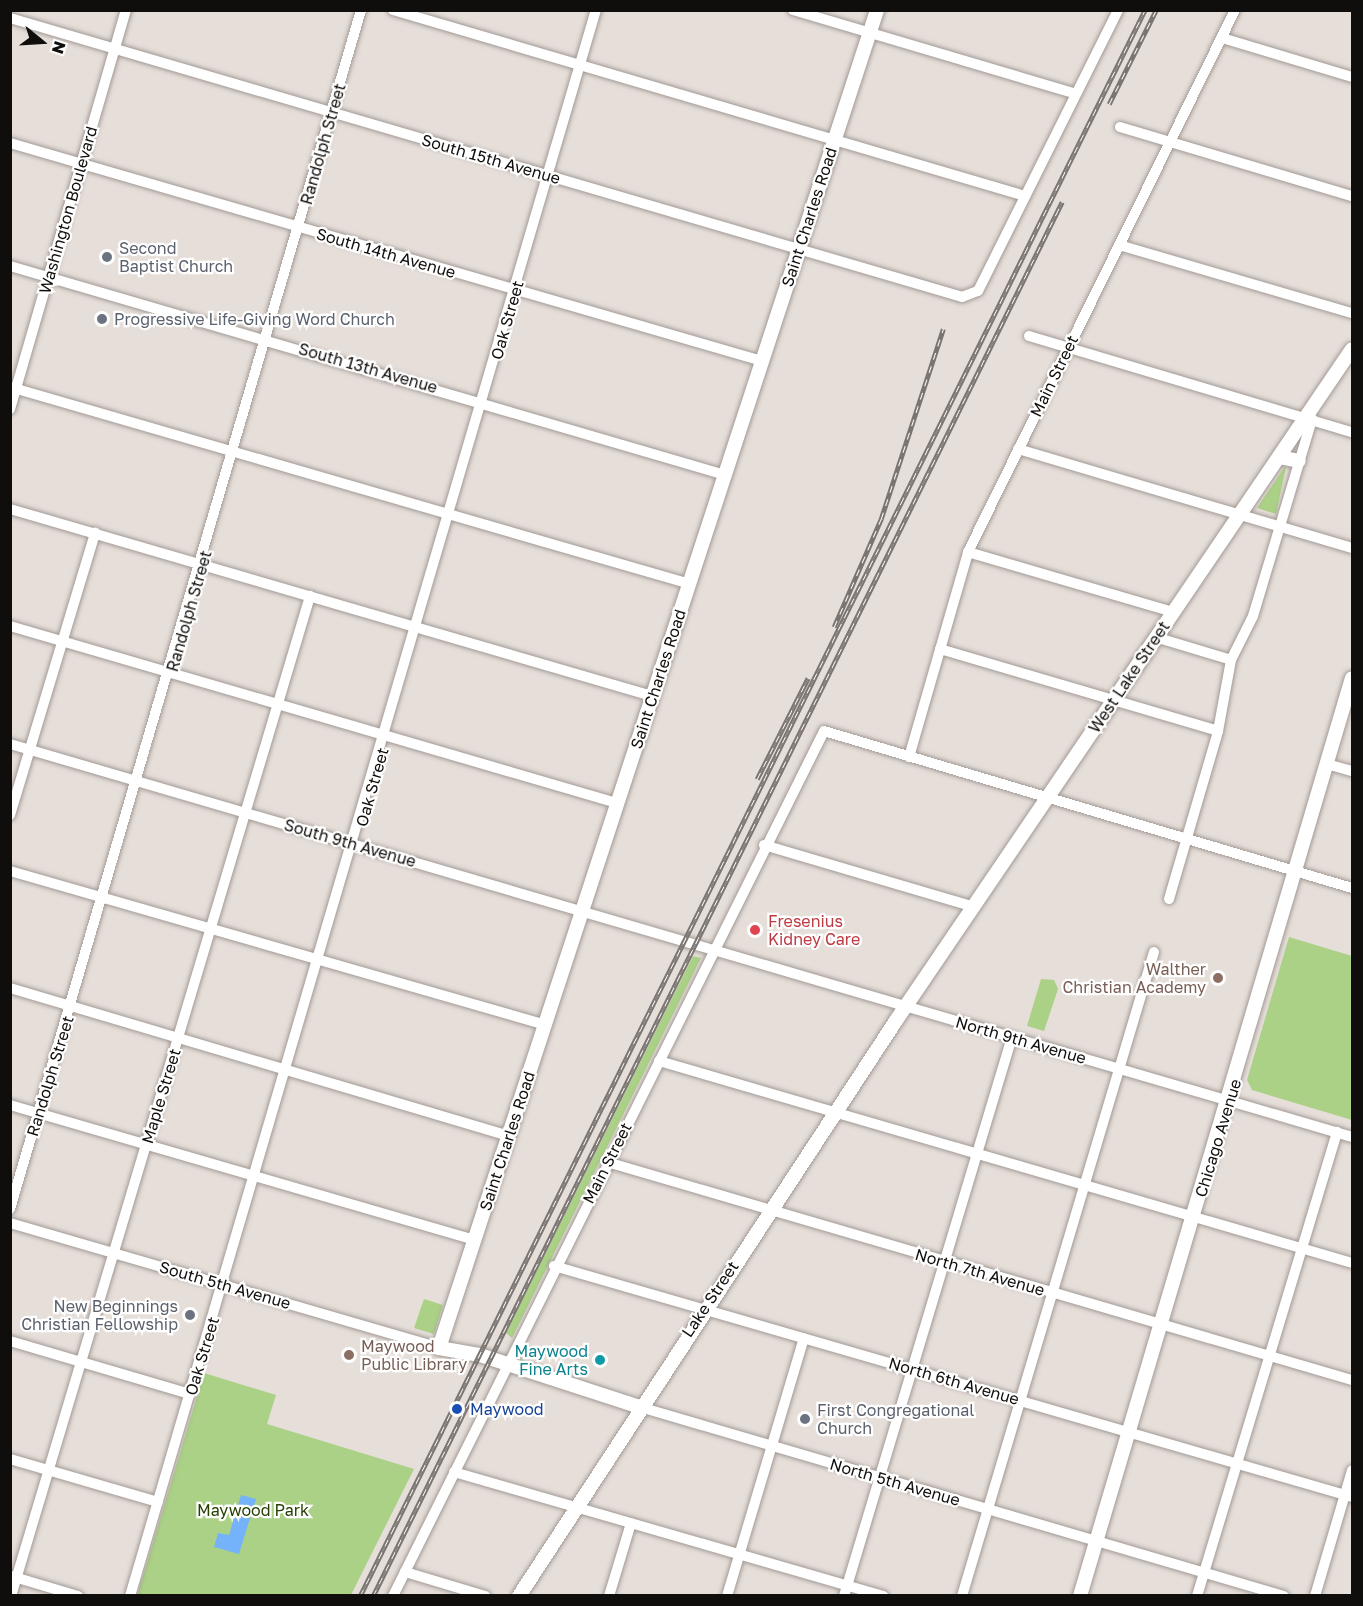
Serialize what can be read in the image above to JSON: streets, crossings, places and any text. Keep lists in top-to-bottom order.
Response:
{
  "streets": {
    "main road": [
      "Saint Charles Road",
      "West Lake Street",
      "Chicago Avenue",
      "South 5th Avenue",
      "Lake Street",
      "North 5th Avenue"
    ],
    "street": [
      "Randolph Street",
      "South 15th Avenue",
      "Washington Boulevard",
      "South 14th Avenue",
      "Oak Street",
      "South 13th Avenue",
      "Main Street",
      "South 9th Avenue",
      "North 9th Avenue",
      "Maple Street",
      "North 7th Avenue",
      "North 6th Avenue"
    ]
  },
  "crossings": [
    ["Randolph Street", "South 15th Avenue"],
    ["Randolph Street", "South 14th Avenue"],
    ["Randolph Street", "South 13th Avenue"],
    ["Randolph Street", "South 9th Avenue"],
    ["South 15th Avenue", "Washington Boulevard"],
    ["South 15th Avenue", "Saint Charles Road"],
    ["South 15th Avenue", "Oak Street"],
    ["Washington Boulevard", "South 14th Avenue"],
    ["Washington Boulevard", "South 13th Avenue"],
    ["Saint Charles Road", "South 14th Avenue"],
    ["Saint Charles Road", "South 13th Avenue"],
    ["Saint Charles Road", "South 9th Avenue"],
    ["Saint Charles Road", "South 5th Avenue"],
    ["South 14th Avenue", "Oak Street"],
    ["Oak Street", "South 13th Avenue"],
    ["Oak Street", "South 9th Avenue"],
    ["Oak Street", "South 5th Avenue"],
    ["Main Street", "North 9th Avenue"],
    ["Main Street", "North 7th Avenue"],
    ["Main Street", "North 6th Avenue"],
    ["Main Street", "North 5th Avenue"],
    ["West Lake Street", "North 9th Avenue"],
    ["West Lake Street", "Lake Street"],
    ["South 9th Avenue", "North 9th Avenue"],
    ["South 9th Avenue", "Maple Street"],
    ["North 9th Avenue", "Chicago Avenue"],
    ["North 9th Avenue", "Lake Street"],
    ["Maple Street", "South 5th Avenue"],
    ["Chicago Avenue", "North 7th Avenue"],
    ["Chicago Avenue", "North 6th Avenue"],
    ["Chicago Avenue", "North 5th Avenue"],
    ["North 7th Avenue", "Lake Street"],
    ["South 5th Avenue", "North 5th Avenue"],
    ["Lake Street", "North 6th Avenue"],
    ["Lake Street", "North 5th Avenue"]
  ],
  "parks": ["Maywood Park"],
  "places": [
    "Second Baptist Church",
    "Progressive Life-Giving Word Church",
    "Fresenius Kidney Care",
    "Walther Christian Academy",
    "New Beginnings Christian Fellowship",
    "Maywood Public Library",
    "Maywood Fine Arts",
    "Maywood",
    "First Congregational Church"
  ],
  "north": "right"
}
